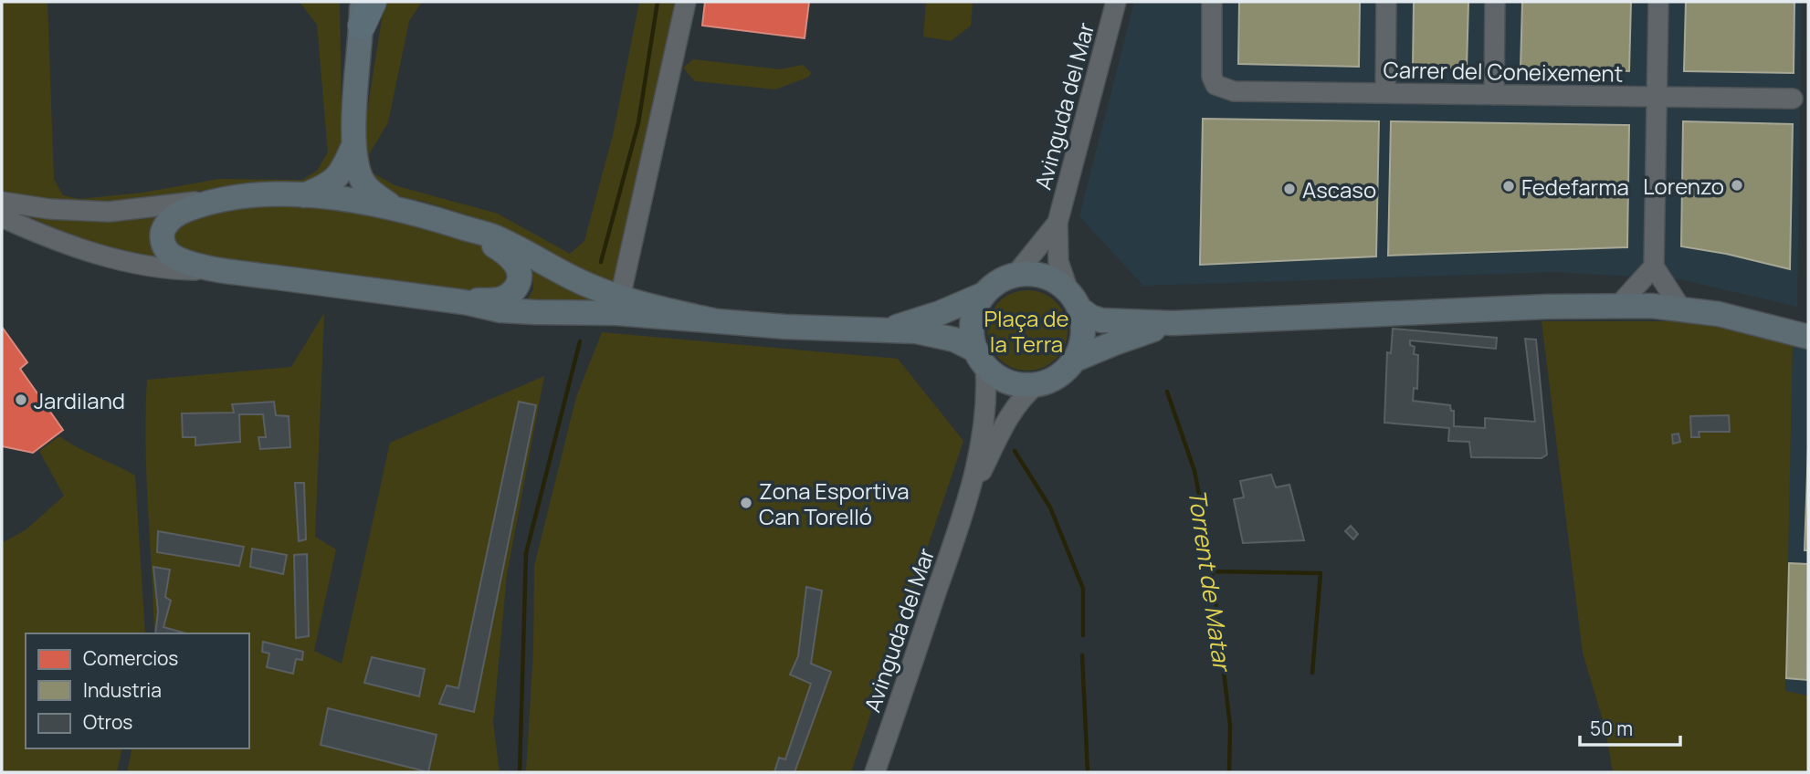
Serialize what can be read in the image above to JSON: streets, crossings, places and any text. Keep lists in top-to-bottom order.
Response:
{
  "streets": {
    "street": ["Carrer del Coneixement", "Avinguda del Mar"]
  },
  "water": ["Torrent de Matar"],
  "parks": ["Plaça de la Terra"],
  "places": [
    "Lorenzo",
    "Fedefarma",
    "Ascaso",
    "Jardiland",
    "Zona Esportiva Can Torelló"
  ],
  "legend": ["Comercios", "Industria", "Otros"],
  "scale_bar": "50 m"
}
